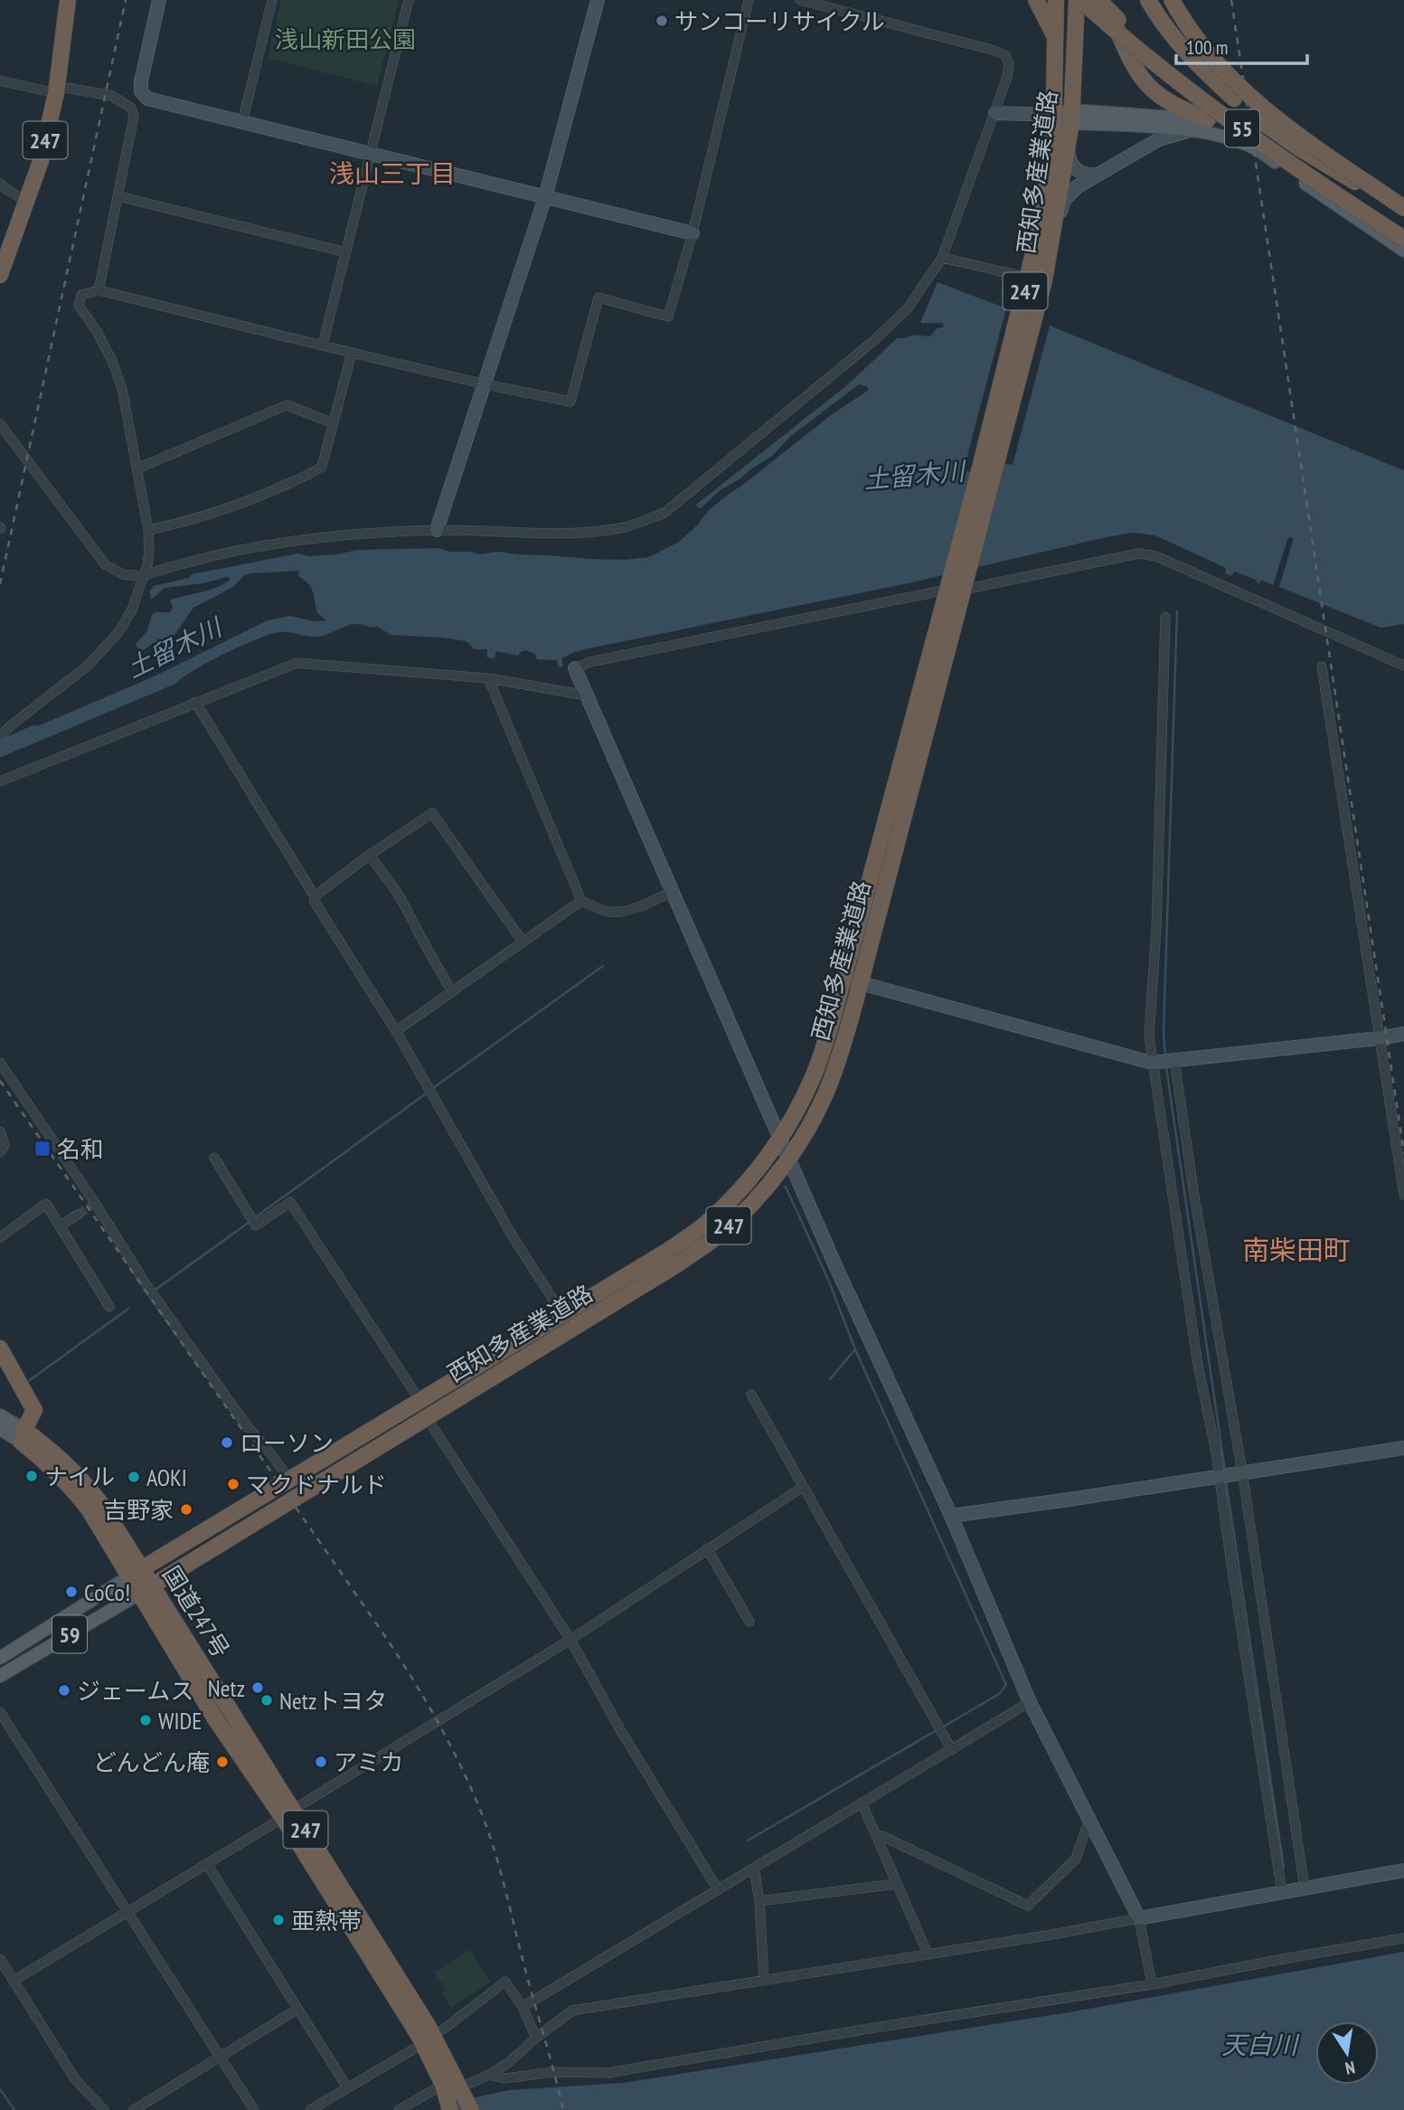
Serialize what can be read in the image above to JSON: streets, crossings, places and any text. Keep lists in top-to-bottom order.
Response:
{
  "streets": {
    "highway": ["247", "西知多産業道路", "国道247号"],
    "main road": ["55", "59"]
  },
  "crossings": [
    ["55", "西知多産業道路"],
    ["西知多産業道路", "国道247号"],
    ["西知多産業道路", "59"],
    ["国道247号", "59"]
  ],
  "districts": ["浅山三丁目", "南柴田町"],
  "water": ["土留木川", "天白川"],
  "parks": ["浅山新田公園"],
  "places": {
    "other": [
      "サンコーリサイクル",
      "ローソン",
      "ナイル",
      "AOKI",
      "マクドナルド",
      "吉野家",
      "CoCo!",
      "Netz",
      "ジェームス",
      "Netzトヨタ",
      "WIDE",
      "どんどん庵",
      "アミカ",
      "亜熱帯"
    ],
    "transit": ["名和"]
  },
  "scale_bar": "100 m",
  "north": "bottom"
}
